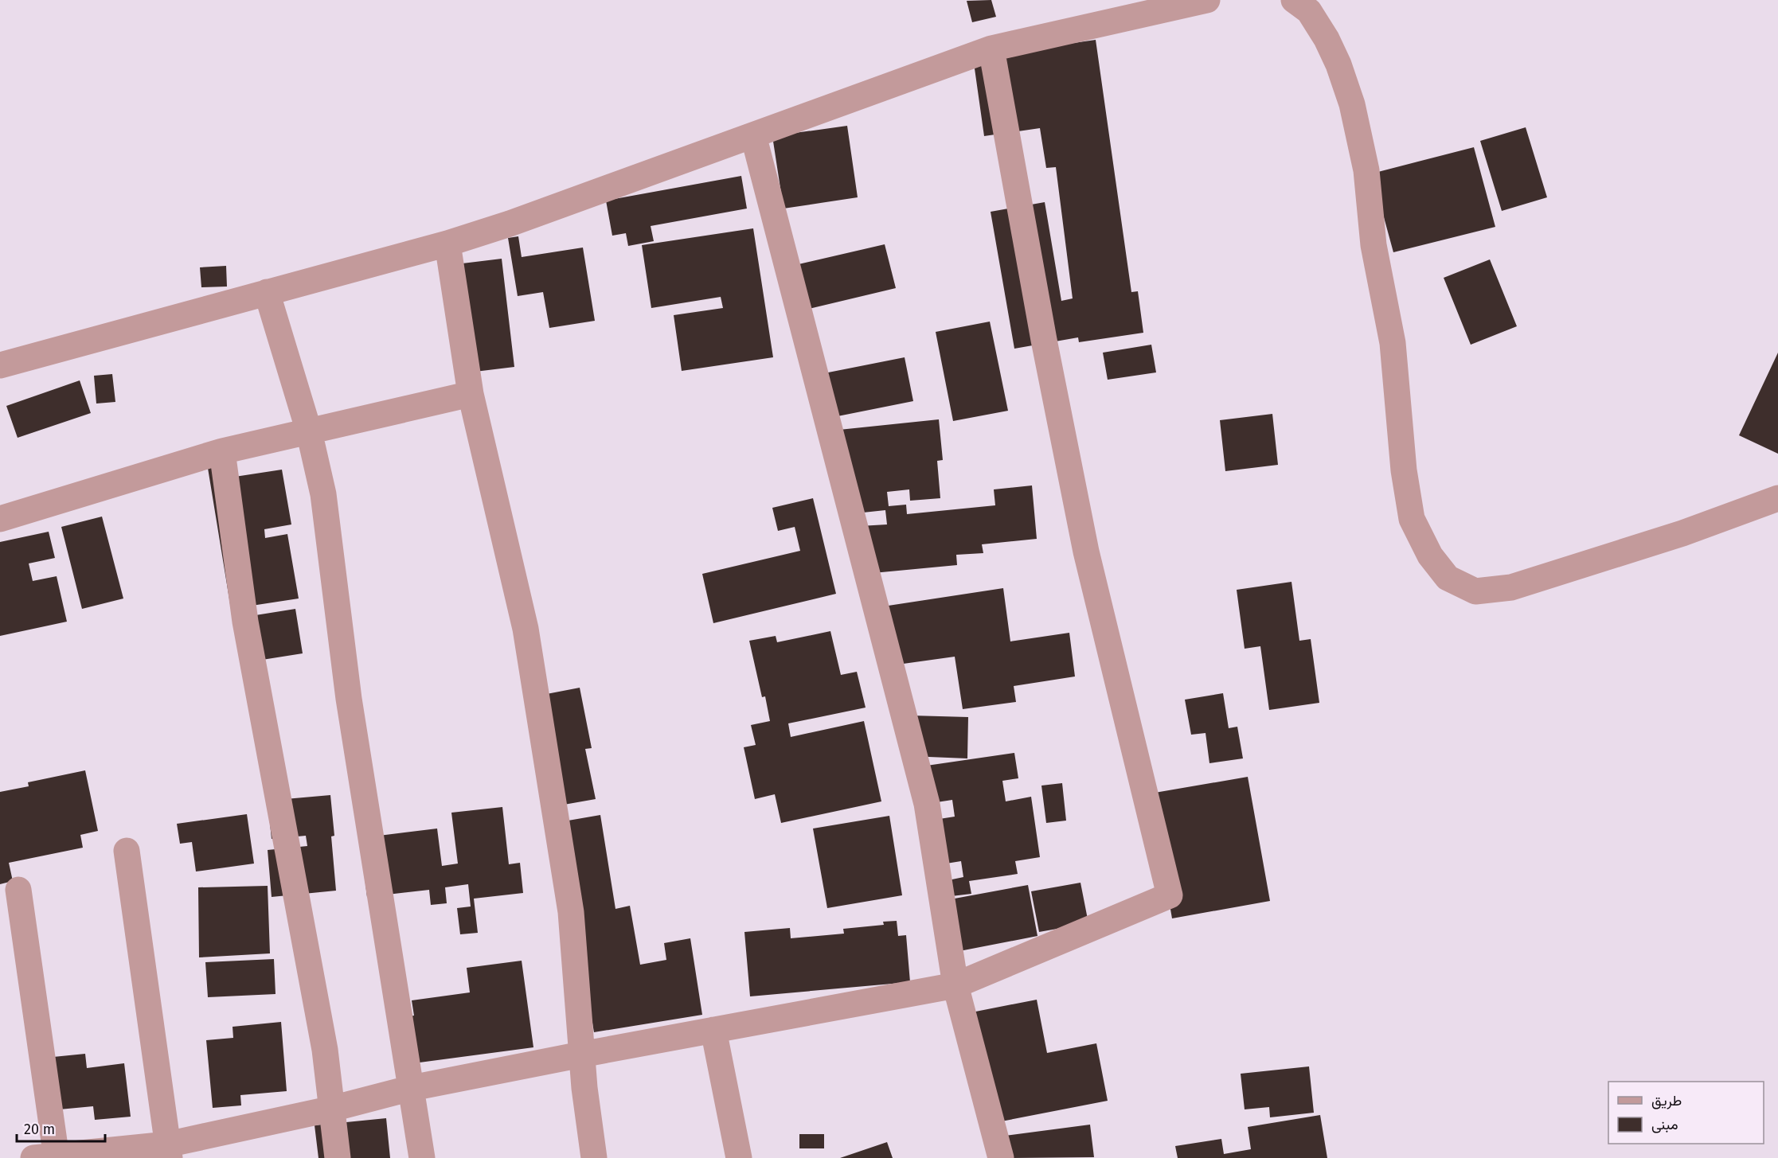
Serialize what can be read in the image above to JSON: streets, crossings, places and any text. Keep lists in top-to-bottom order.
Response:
{
  "legend": ["طريق", "مبنى"],
  "scale_bar": "20 m"
}
